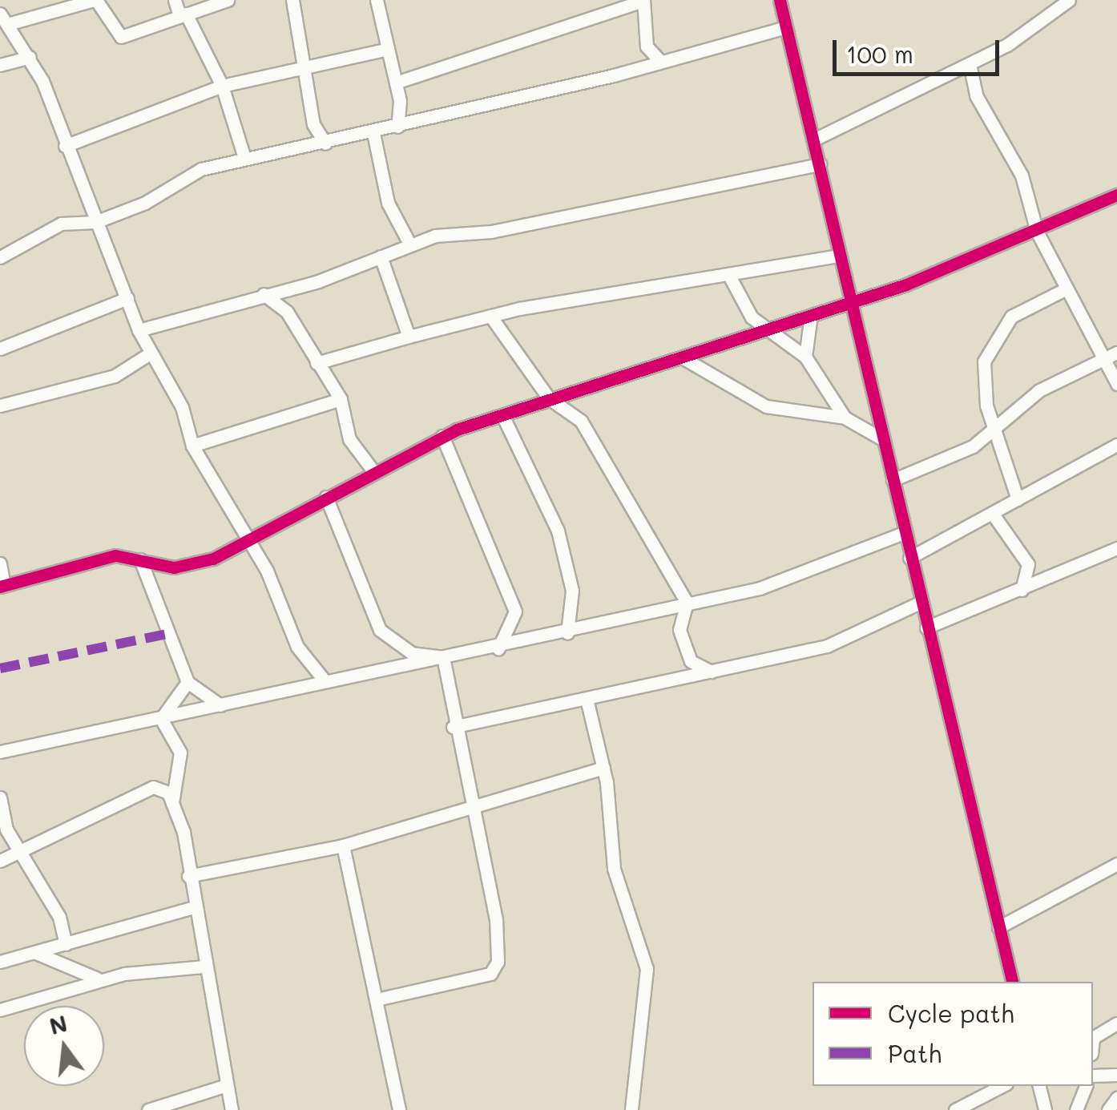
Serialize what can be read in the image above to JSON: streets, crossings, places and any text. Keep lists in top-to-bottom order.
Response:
{
  "legend": ["Cycle path", "Path"],
  "scale_bar": "100 m",
  "north": "top"
}
